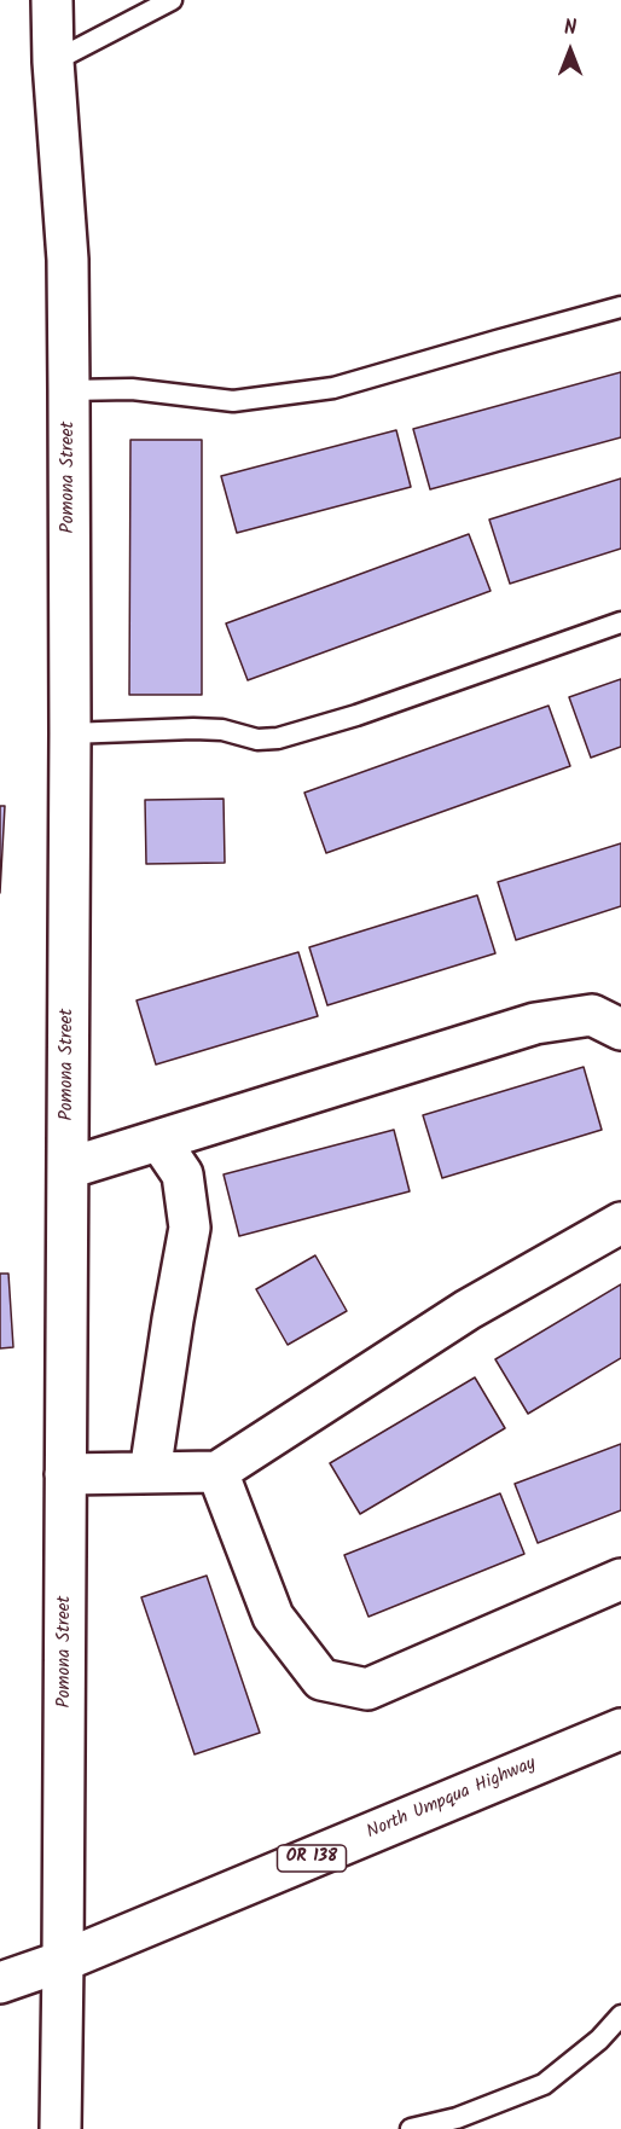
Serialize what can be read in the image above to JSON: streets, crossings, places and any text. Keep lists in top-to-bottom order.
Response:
{
  "streets": {
    "street": ["Pomona Street", "North Umpqua Highway", "OR 138"]
  },
  "crossings": [
    ["Pomona Street", "North Umpqua Highway"]
  ],
  "north": "top"
}
